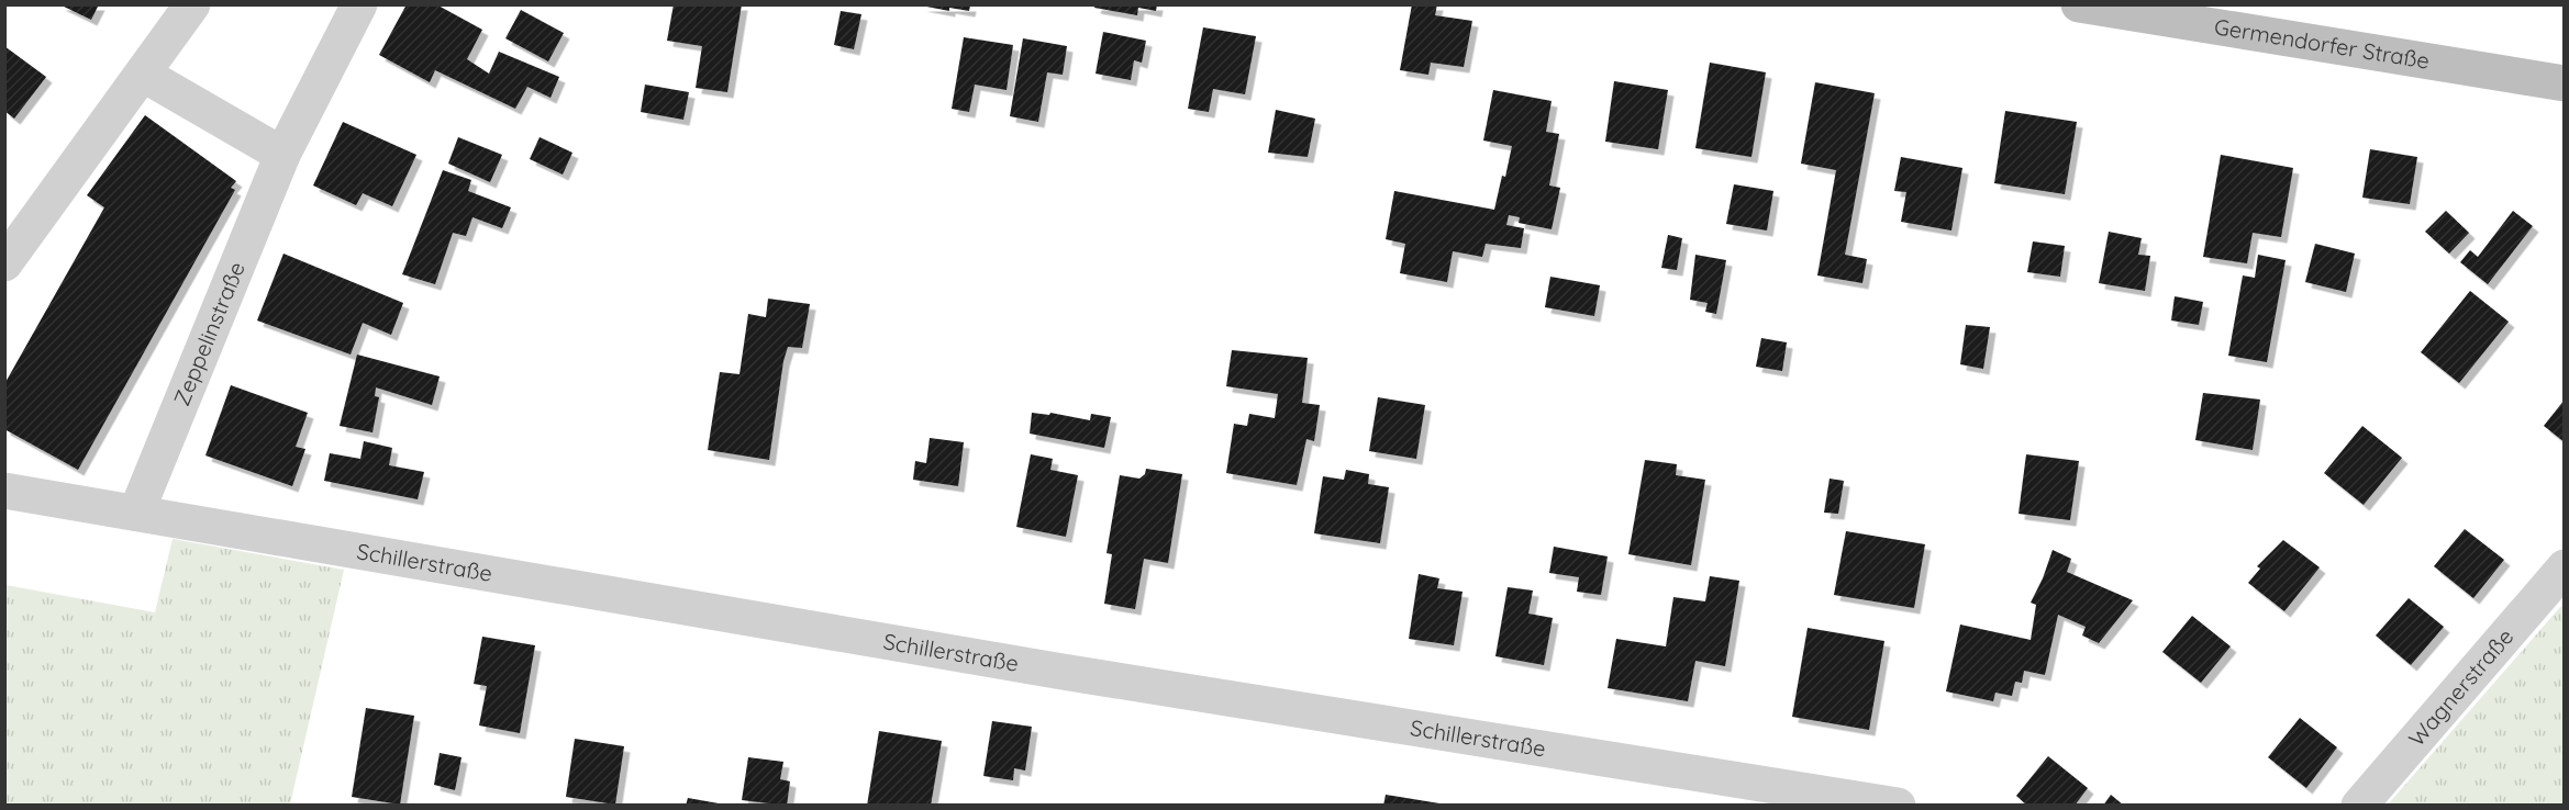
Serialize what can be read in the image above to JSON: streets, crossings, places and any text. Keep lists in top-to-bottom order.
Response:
{
  "streets": {
    "main road": ["Germendorfer Straße"],
    "street": ["Zeppelinstraße", "Schillerstraße", "Wagnerstraße"]
  },
  "crossings": [
    ["Zeppelinstraße", "Schillerstraße"]
  ]
}
